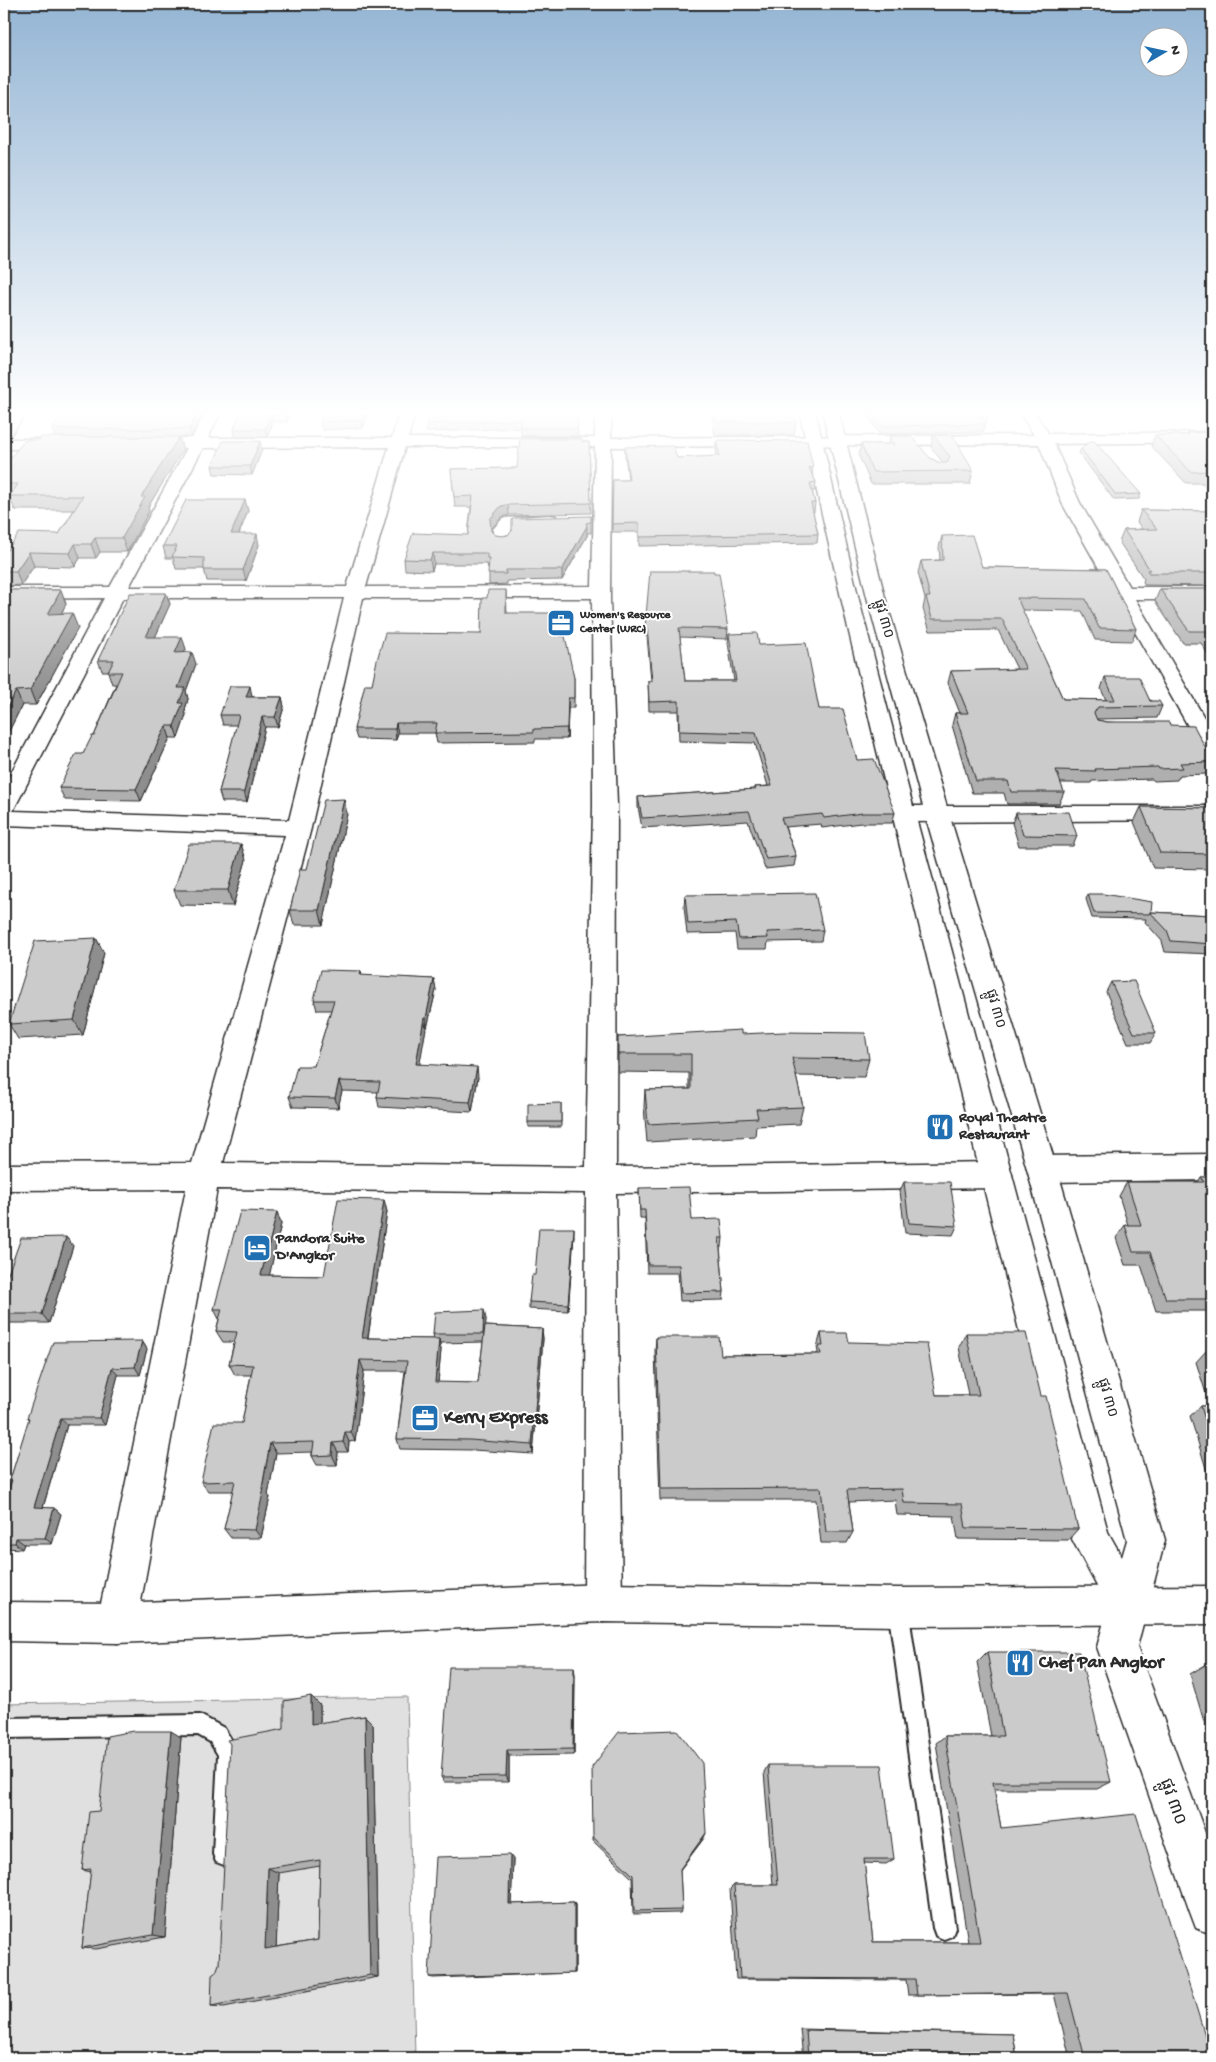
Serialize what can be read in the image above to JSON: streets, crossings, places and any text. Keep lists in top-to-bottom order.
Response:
{
  "streets": {
    "street": ["ផ្លូវ ៣០"]
  },
  "places": {
    "office": ["Women's Resource Center (WRC)", "Kerry Express"],
    "restaurant": ["Royal Theatre Restaurant", "Chef Pan Angkor"],
    "hotel": ["Pandora Suite D'Angkor"]
  },
  "north": "right"
}
